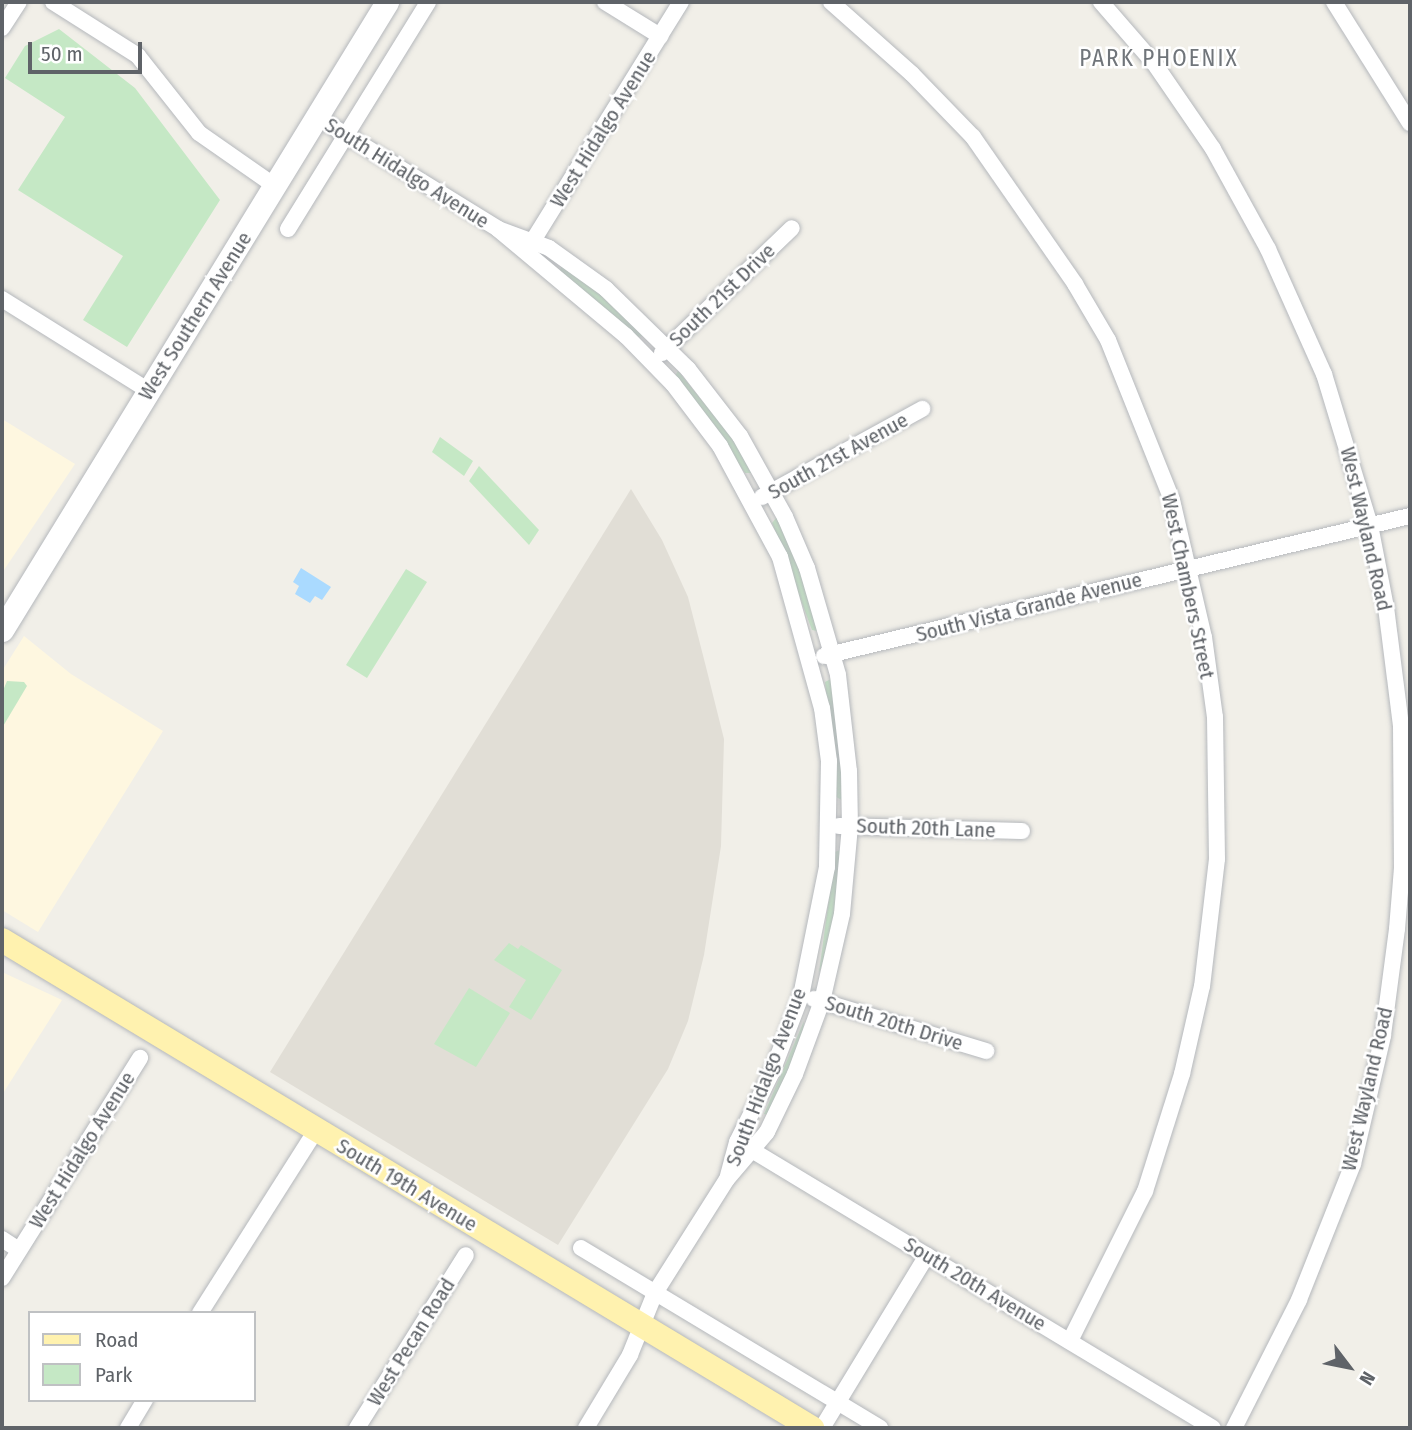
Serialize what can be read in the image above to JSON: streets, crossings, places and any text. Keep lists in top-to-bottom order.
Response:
{
  "streets": {
    "main road": ["West Southern Avenue", "South 19th Avenue"],
    "street": [
      "West Hidalgo Avenue",
      "South Hidalgo Avenue",
      "South 21st Drive",
      "South 21st Avenue",
      "West Wayland Road",
      "West Chambers Street",
      "South Vista Grande Avenue",
      "South 20th Lane",
      "South 20th Drive",
      "South 20th Avenue",
      "West Pecan Road"
    ]
  },
  "crossings": [
    ["West Hidalgo Avenue", "South Hidalgo Avenue"],
    ["South Hidalgo Avenue", "South 21st Drive"],
    ["South Hidalgo Avenue", "West Southern Avenue"],
    ["South Hidalgo Avenue", "South 21st Avenue"],
    ["South Hidalgo Avenue", "South Vista Grande Avenue"],
    ["South Hidalgo Avenue", "South 20th Lane"],
    ["South Hidalgo Avenue", "South 20th Drive"],
    ["South Hidalgo Avenue", "South 20th Avenue"],
    ["West Wayland Road", "South Vista Grande Avenue"],
    ["West Chambers Street", "South Vista Grande Avenue"],
    ["West Chambers Street", "South 20th Avenue"]
  ],
  "districts": ["PARK PHOENIX"],
  "legend": ["Road", "Park"],
  "scale_bar": "50 m",
  "north": "bottom right"
}
